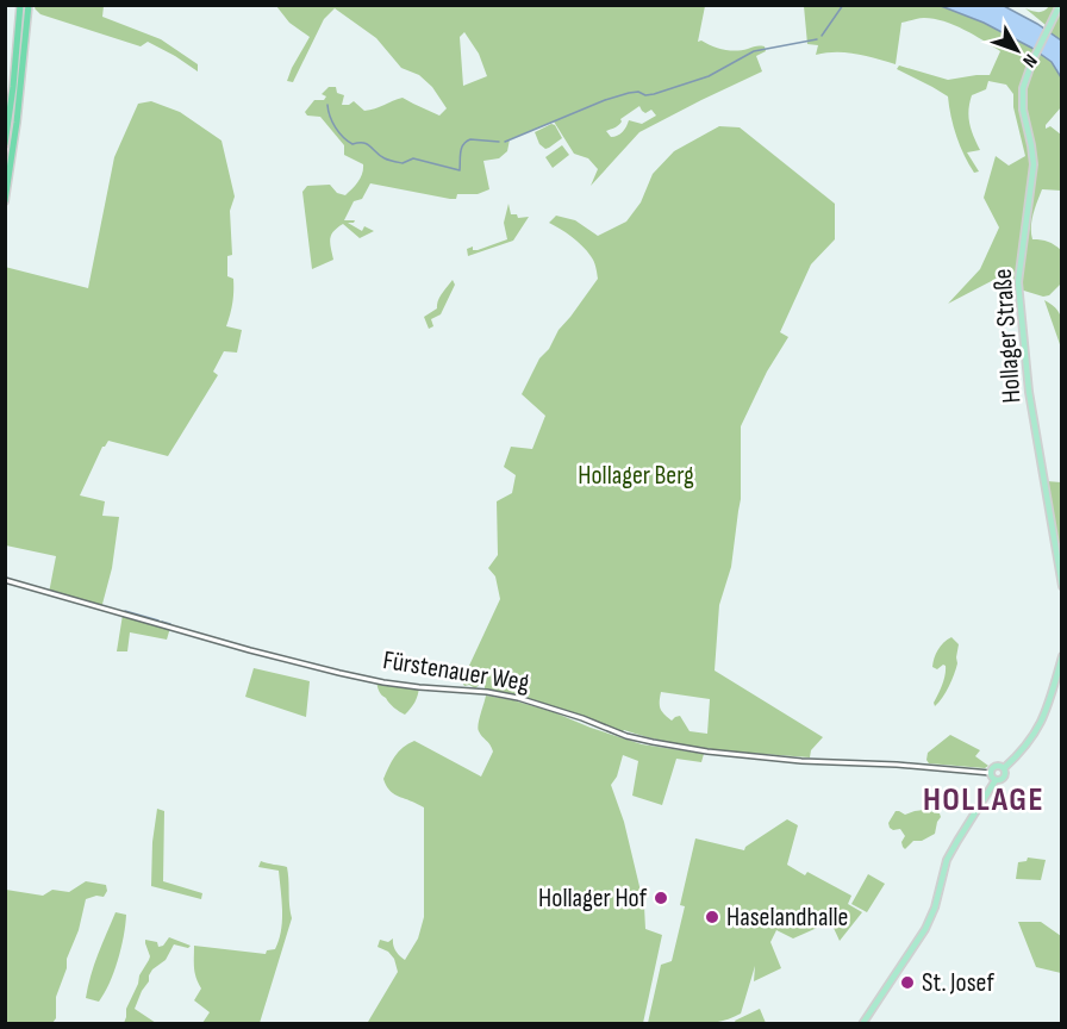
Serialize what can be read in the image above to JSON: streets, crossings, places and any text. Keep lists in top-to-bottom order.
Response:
{
  "streets": {
    "main road": ["Hollager Straße"],
    "street": ["Fürstenauer Weg"]
  },
  "districts": ["HOLLAGE"],
  "parks": ["Hollager Berg"],
  "places": ["Hollager Hof", "Haselandhalle", "St. Josef"],
  "north": "bottom right"
}
